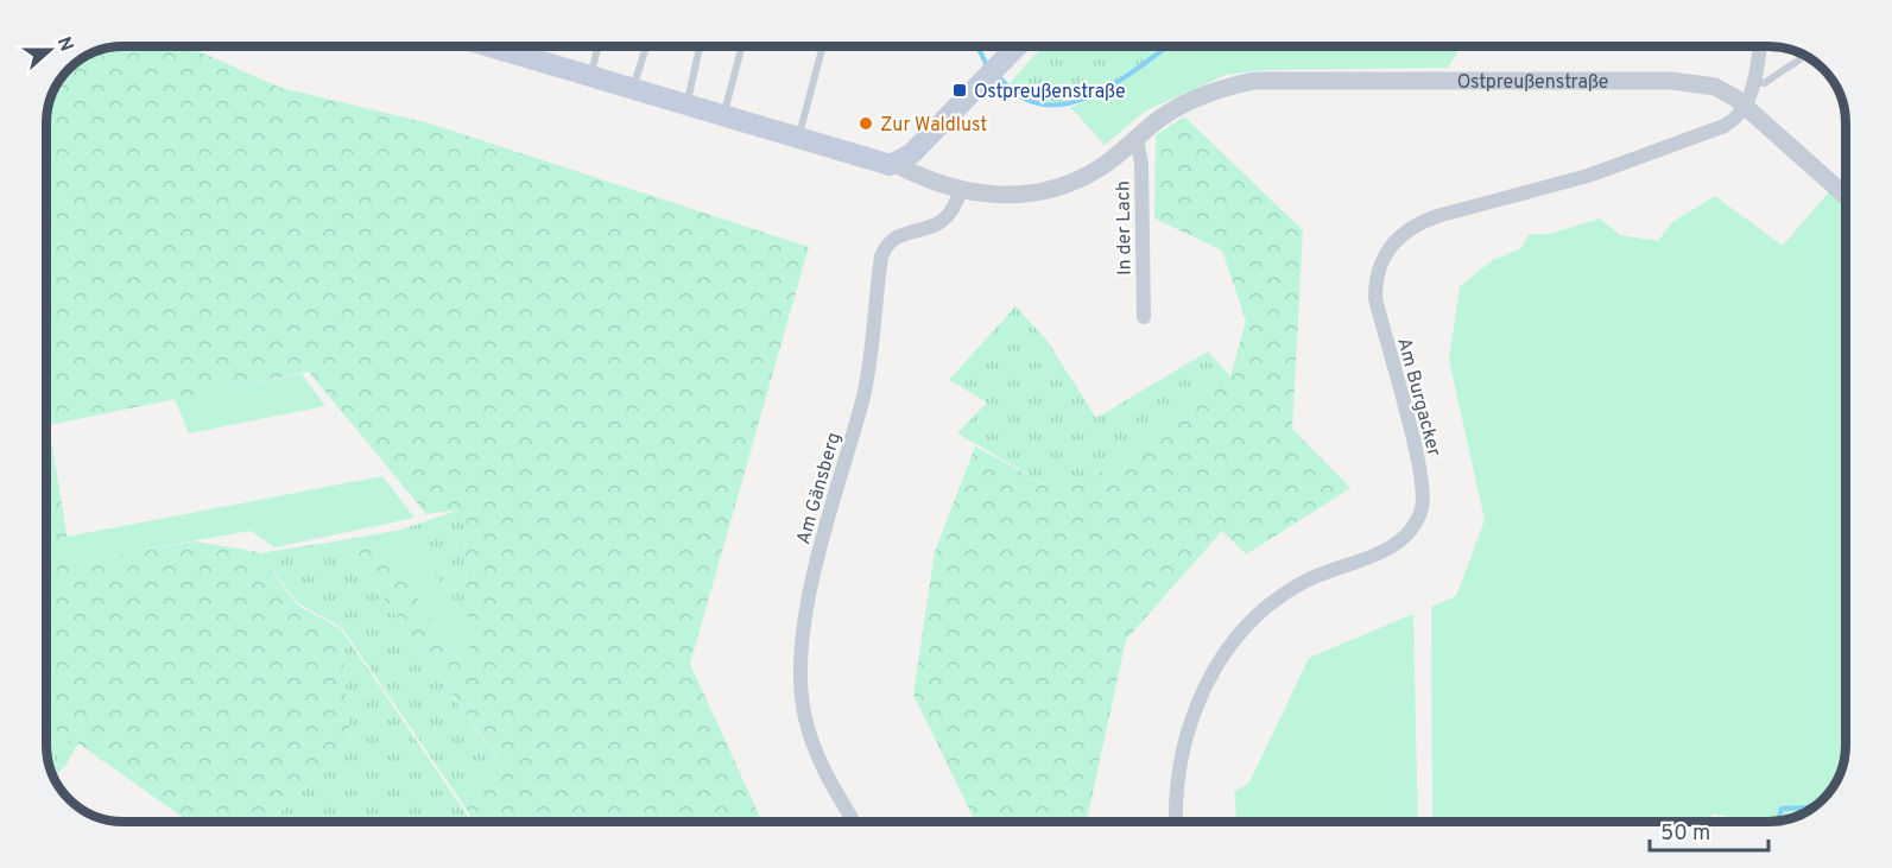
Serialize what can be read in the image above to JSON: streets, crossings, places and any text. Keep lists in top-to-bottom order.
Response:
{
  "streets": {
    "main road": ["Ostpreußenstraße"],
    "street": ["In der Lach", "Am Burgacker", "Am Gänsberg"]
  },
  "crossings": [
    ["Ostpreußenstraße", "In der Lach"],
    ["Ostpreußenstraße", "Am Burgacker"],
    ["Ostpreußenstraße", "Am Gänsberg"]
  ],
  "places": {
    "transit": ["Ostpreußenstraße"],
    "other": ["Zur Waldlust"]
  },
  "scale_bar": "50 m",
  "north": "right"
}
